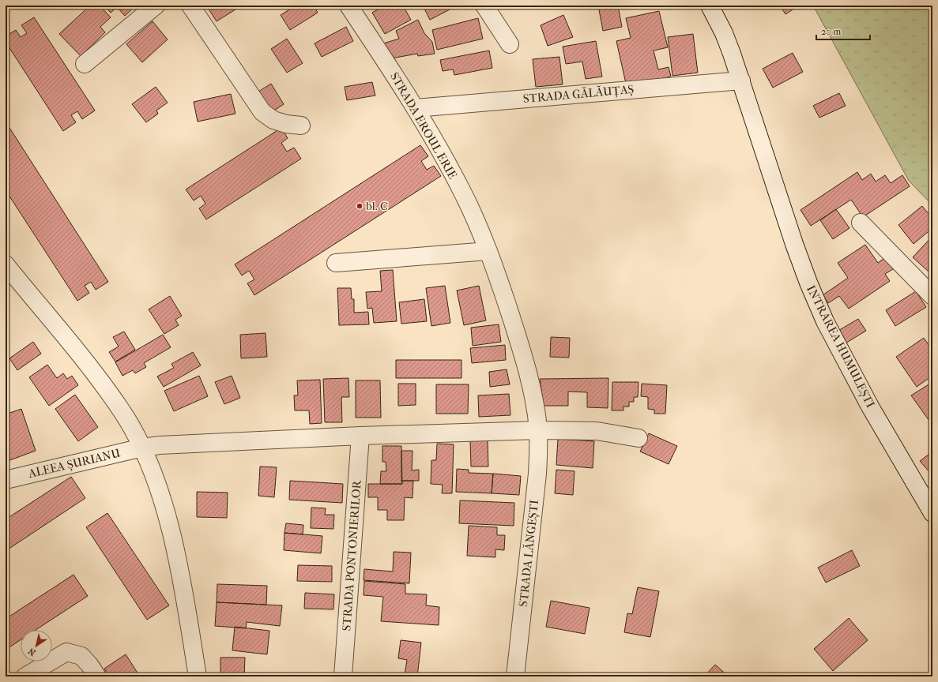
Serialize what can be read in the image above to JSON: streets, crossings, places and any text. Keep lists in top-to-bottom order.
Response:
{
  "streets": {
    "street": [
      "STRADA GĂLĂUȚAȘ",
      "STRADA EROUL ERIE",
      "INTRAREA HUMULEȘTI",
      "ALEEA ȘURIANU",
      "STRADA LĂNGEȘTI",
      "STRADA PONTONIERILOR"
    ]
  },
  "crossings": [
    ["STRADA GĂLĂUȚAȘ", "STRADA EROUL ERIE"],
    ["STRADA GĂLĂUȚAȘ", "INTRAREA HUMULEȘTI"],
    ["STRADA EROUL ERIE", "STRADA LĂNGEȘTI"]
  ],
  "places": ["bl. C"],
  "scale_bar": "20 m",
  "north": "bottom left"
}
